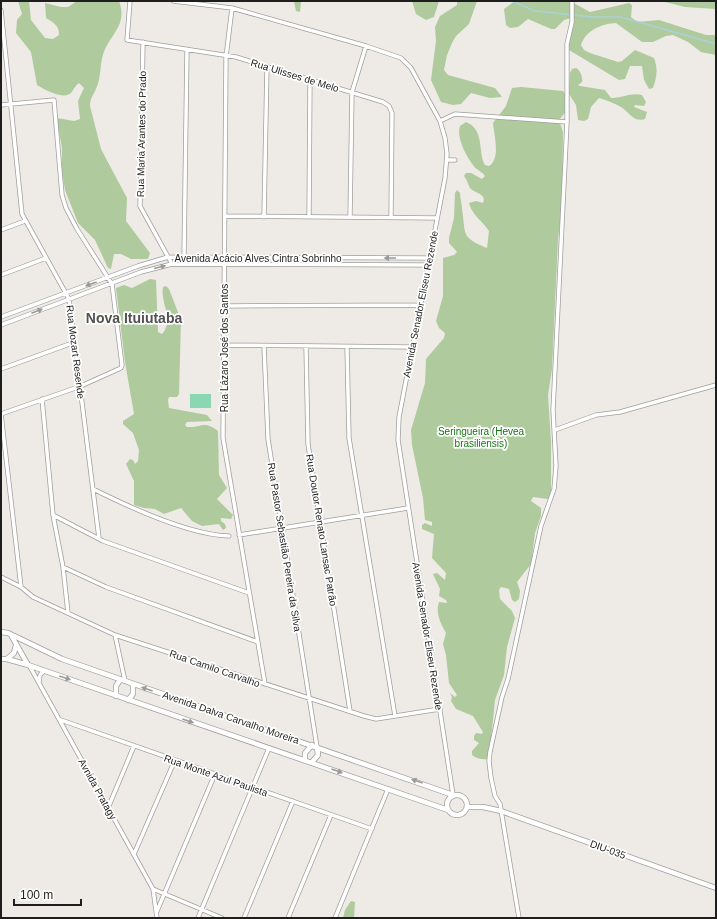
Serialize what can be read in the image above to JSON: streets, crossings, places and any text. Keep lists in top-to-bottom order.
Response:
{
  "streets": {
    "street": [
      "Rua Ulisses de Melo",
      "Rua Maria Arantes do Prado",
      "Avenida Acácio Alves Cintra Sobrinho",
      "Avenida Senador Eliseu Rezende",
      "Rua Lázaro José dos Santos",
      "Rua Mozart Resende",
      "Rua Doutor Renato Lansac Patrão",
      "Rua Pastor Sebastião Pereira da Silva",
      "Rua Camilo Carvalho",
      "Avenida Dalva Carvalho Moreira",
      "Rua Monte Azul Paulista",
      "Avnida Pratagy",
      "DIU-035"
    ]
  },
  "crossings": [
    ["Rua Ulisses de Melo", "Rua Maria Arantes do Prado"],
    ["Rua Ulisses de Melo", "Rua Lázaro José dos Santos"],
    ["Rua Maria Arantes do Prado", "Avenida Acácio Alves Cintra Sobrinho"],
    ["Avenida Acácio Alves Cintra Sobrinho", "Avenida Senador Eliseu Rezende"],
    ["Avenida Acácio Alves Cintra Sobrinho", "Rua Lázaro José dos Santos"],
    ["Avenida Acácio Alves Cintra Sobrinho", "Rua Mozart Resende"],
    ["Avenida Senador Eliseu Rezende", "Rua Lázaro José dos Santos"],
    ["Avenida Senador Eliseu Rezende", "Rua Camilo Carvalho"],
    ["Avenida Senador Eliseu Rezende", "Avenida Dalva Carvalho Moreira"],
    ["Rua Lázaro José dos Santos", "Rua Camilo Carvalho"],
    ["Rua Doutor Renato Lansac Patrão", "Rua Camilo Carvalho"],
    ["Rua Pastor Sebastião Pereira da Silva", "Rua Camilo Carvalho"],
    ["Rua Pastor Sebastião Pereira da Silva", "Avenida Dalva Carvalho Moreira"],
    ["Avenida Dalva Carvalho Moreira", "Avnida Pratagy"],
    ["Avenida Dalva Carvalho Moreira", "DIU-035"],
    ["Rua Monte Azul Paulista", "Avnida Pratagy"]
  ],
  "districts": ["Nova Ituiutaba"],
  "parks": ["Seringueira (Hevea brasiliensis)"],
  "scale_bar": "100 m"
}
